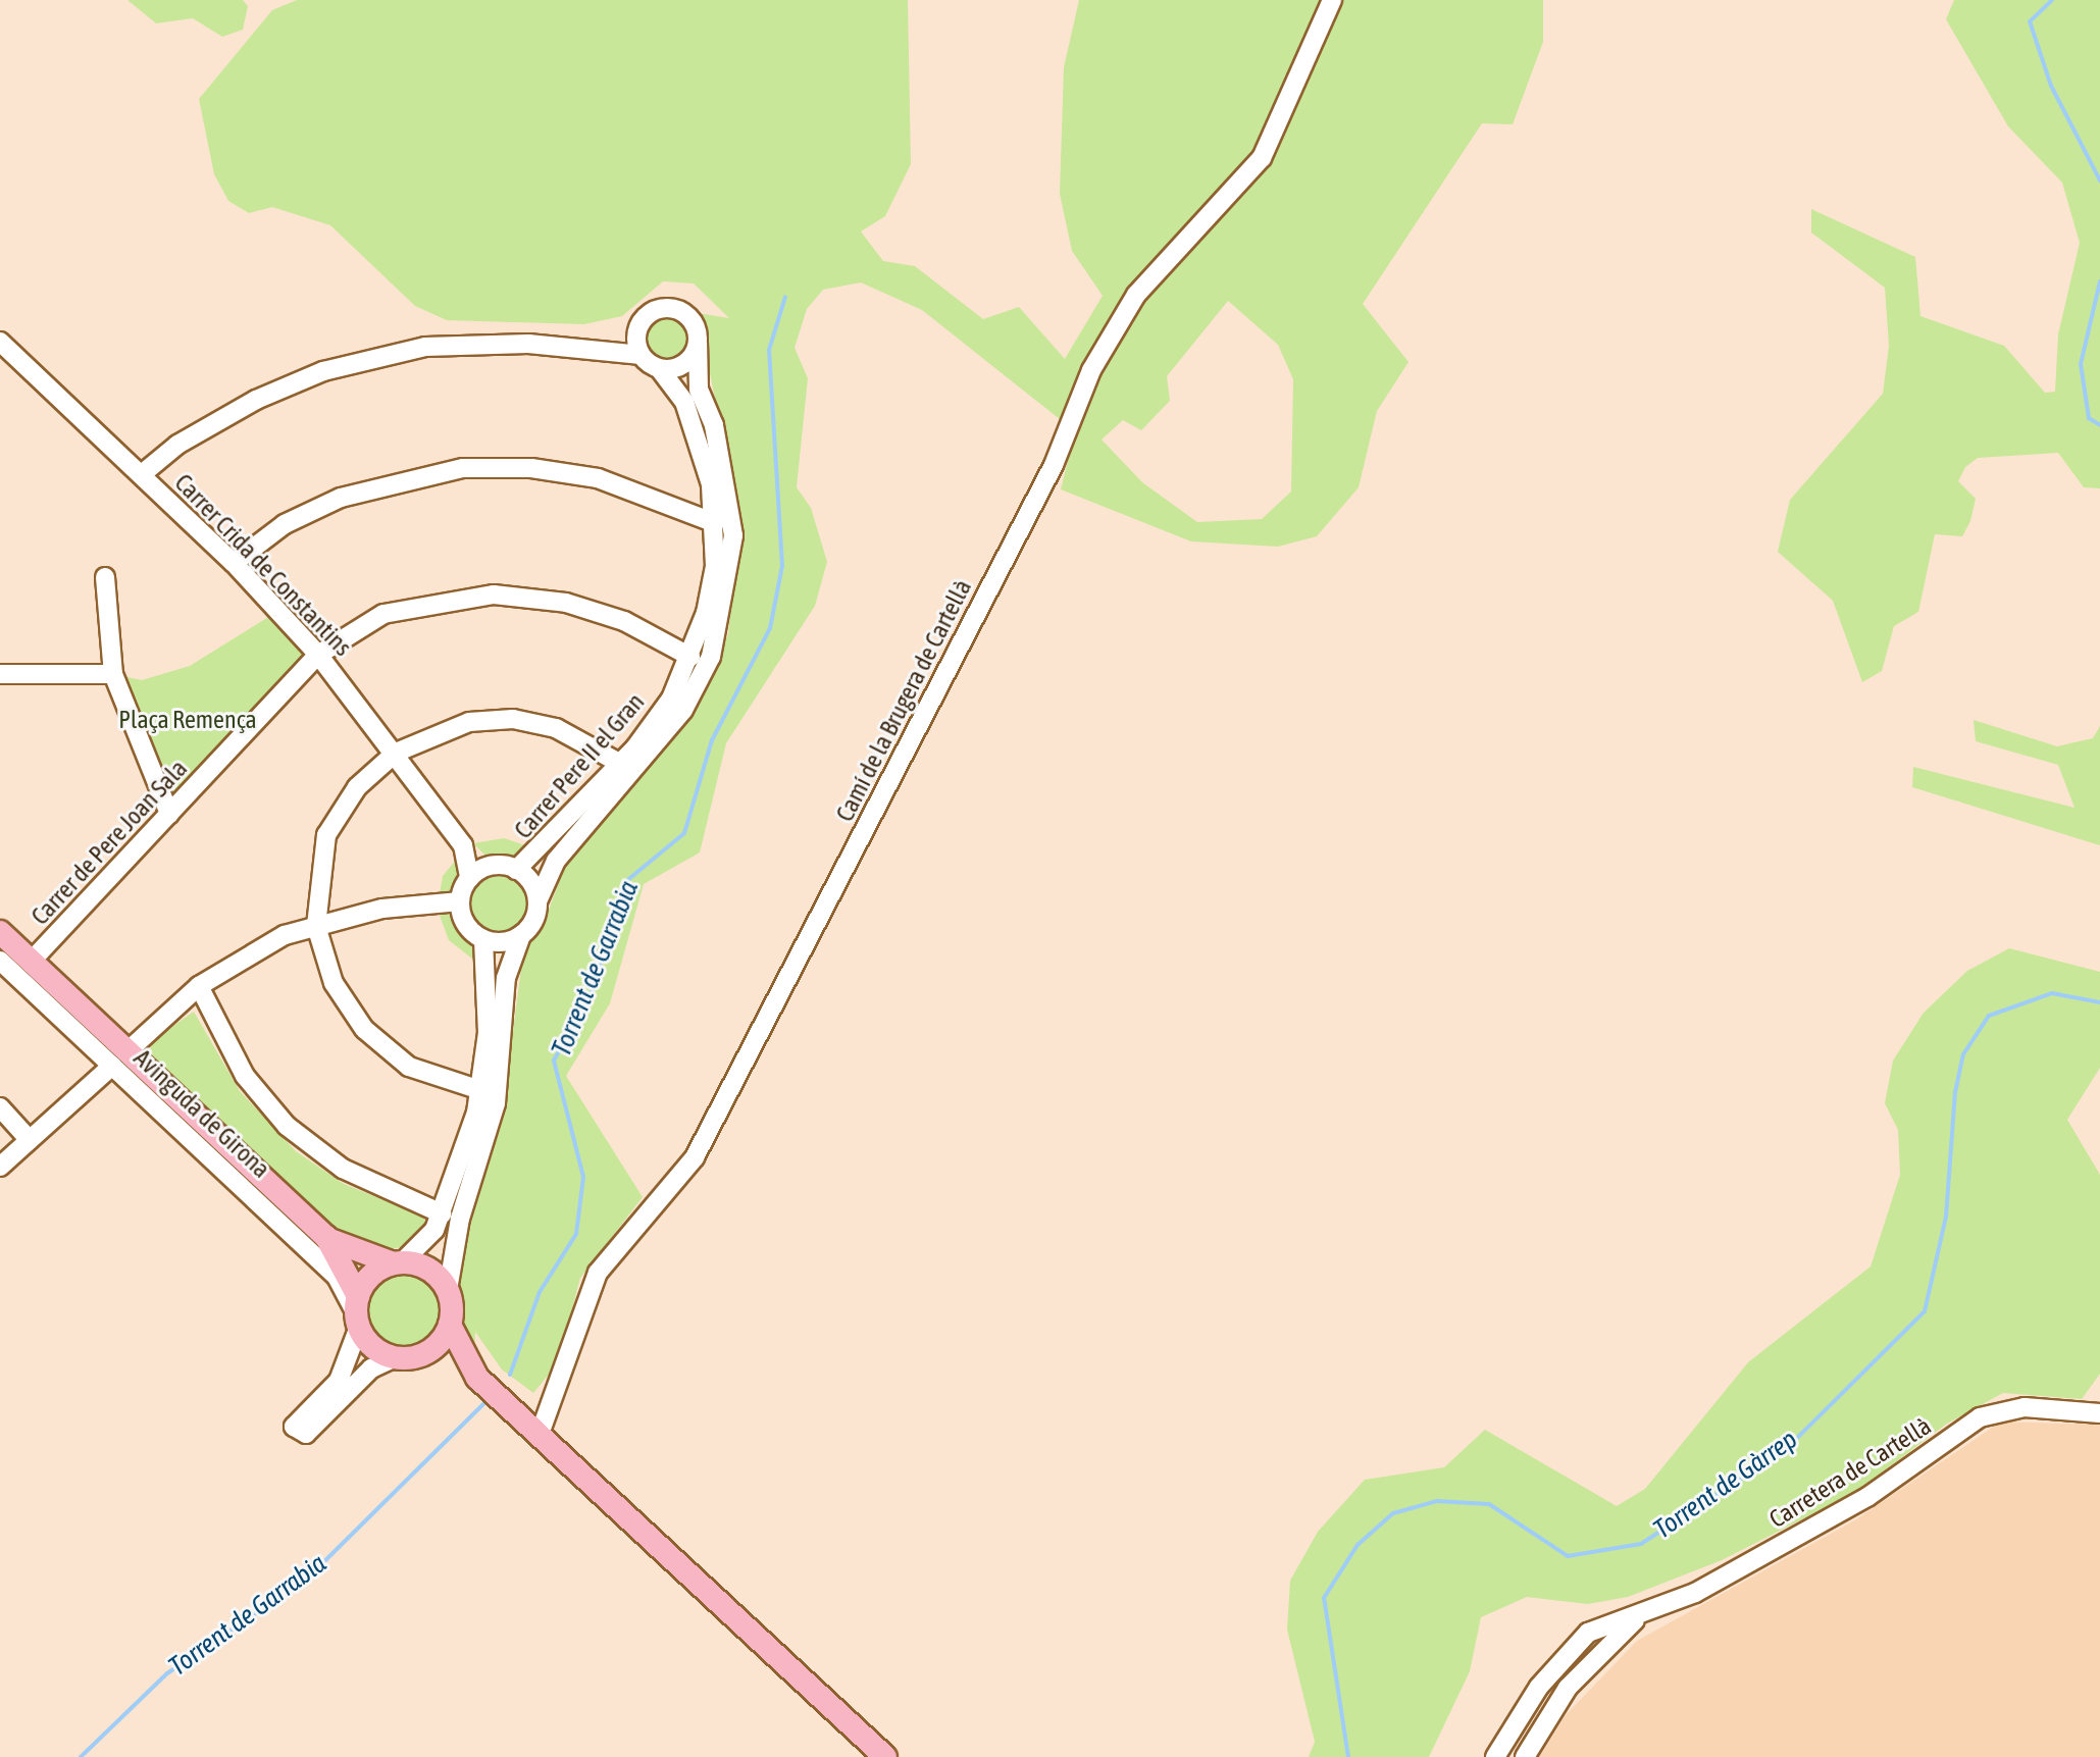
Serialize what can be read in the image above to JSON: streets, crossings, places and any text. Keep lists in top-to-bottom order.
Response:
{
  "streets": {
    "main road": ["Avinguda de Girona"],
    "street": [
      "Carrer Crida de Constantins",
      "Camí de la Brugera de Cartellà",
      "Carrer Pere II el Gran",
      "Carrer de Pere Joan Sala",
      "Carretera de Cartellà"
    ]
  },
  "crossings": [
    ["Carrer Crida de Constantins", "Carrer Pere II el Gran"],
    ["Carrer Crida de Constantins", "Carrer de Pere Joan Sala"],
    ["Carrer Pere II el Gran", "Carrer de Pere Joan Sala"],
    ["Carrer de Pere Joan Sala", "Avinguda de Girona"]
  ],
  "water": ["Torrent de Garrabia", "Torrent de Gàrrep"],
  "parks": ["Plaça Remença"]
}
